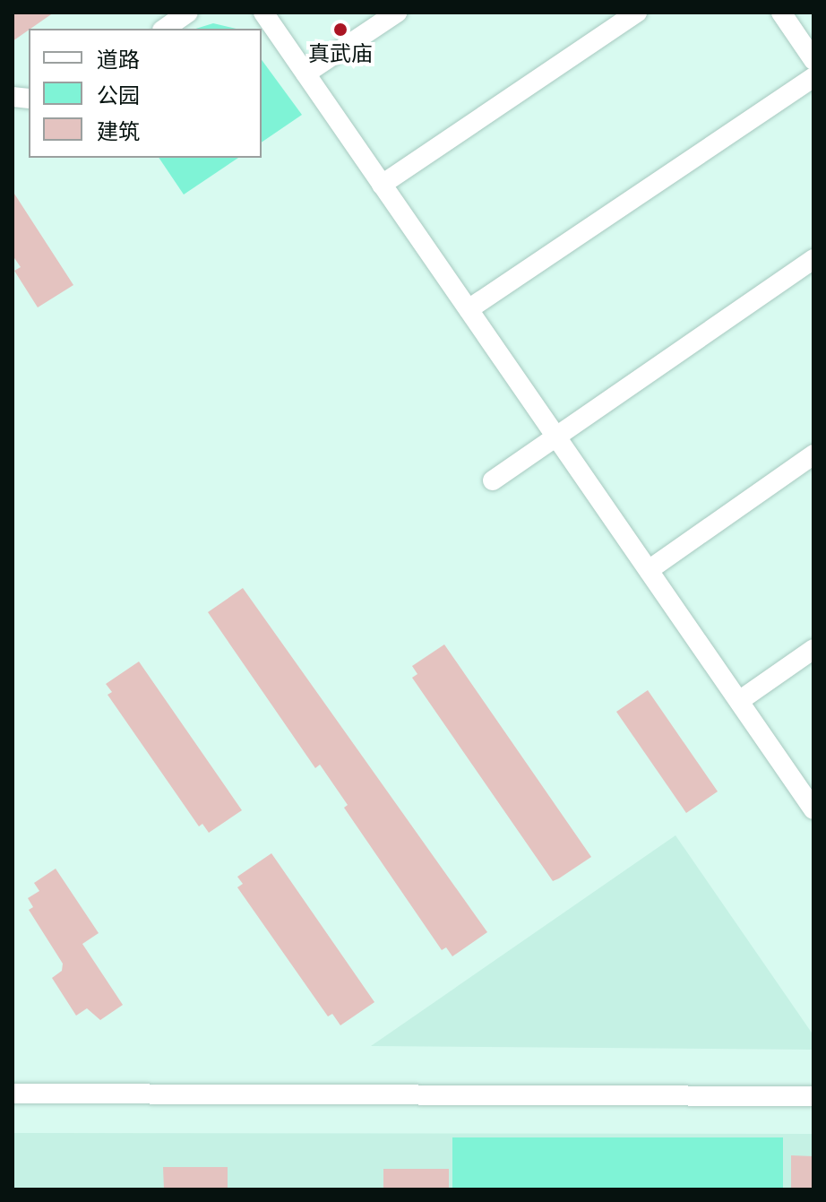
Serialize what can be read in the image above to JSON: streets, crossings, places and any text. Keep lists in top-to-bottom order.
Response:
{
  "places": ["真武庙"],
  "legend": ["道路", "公园", "建筑"]
}
